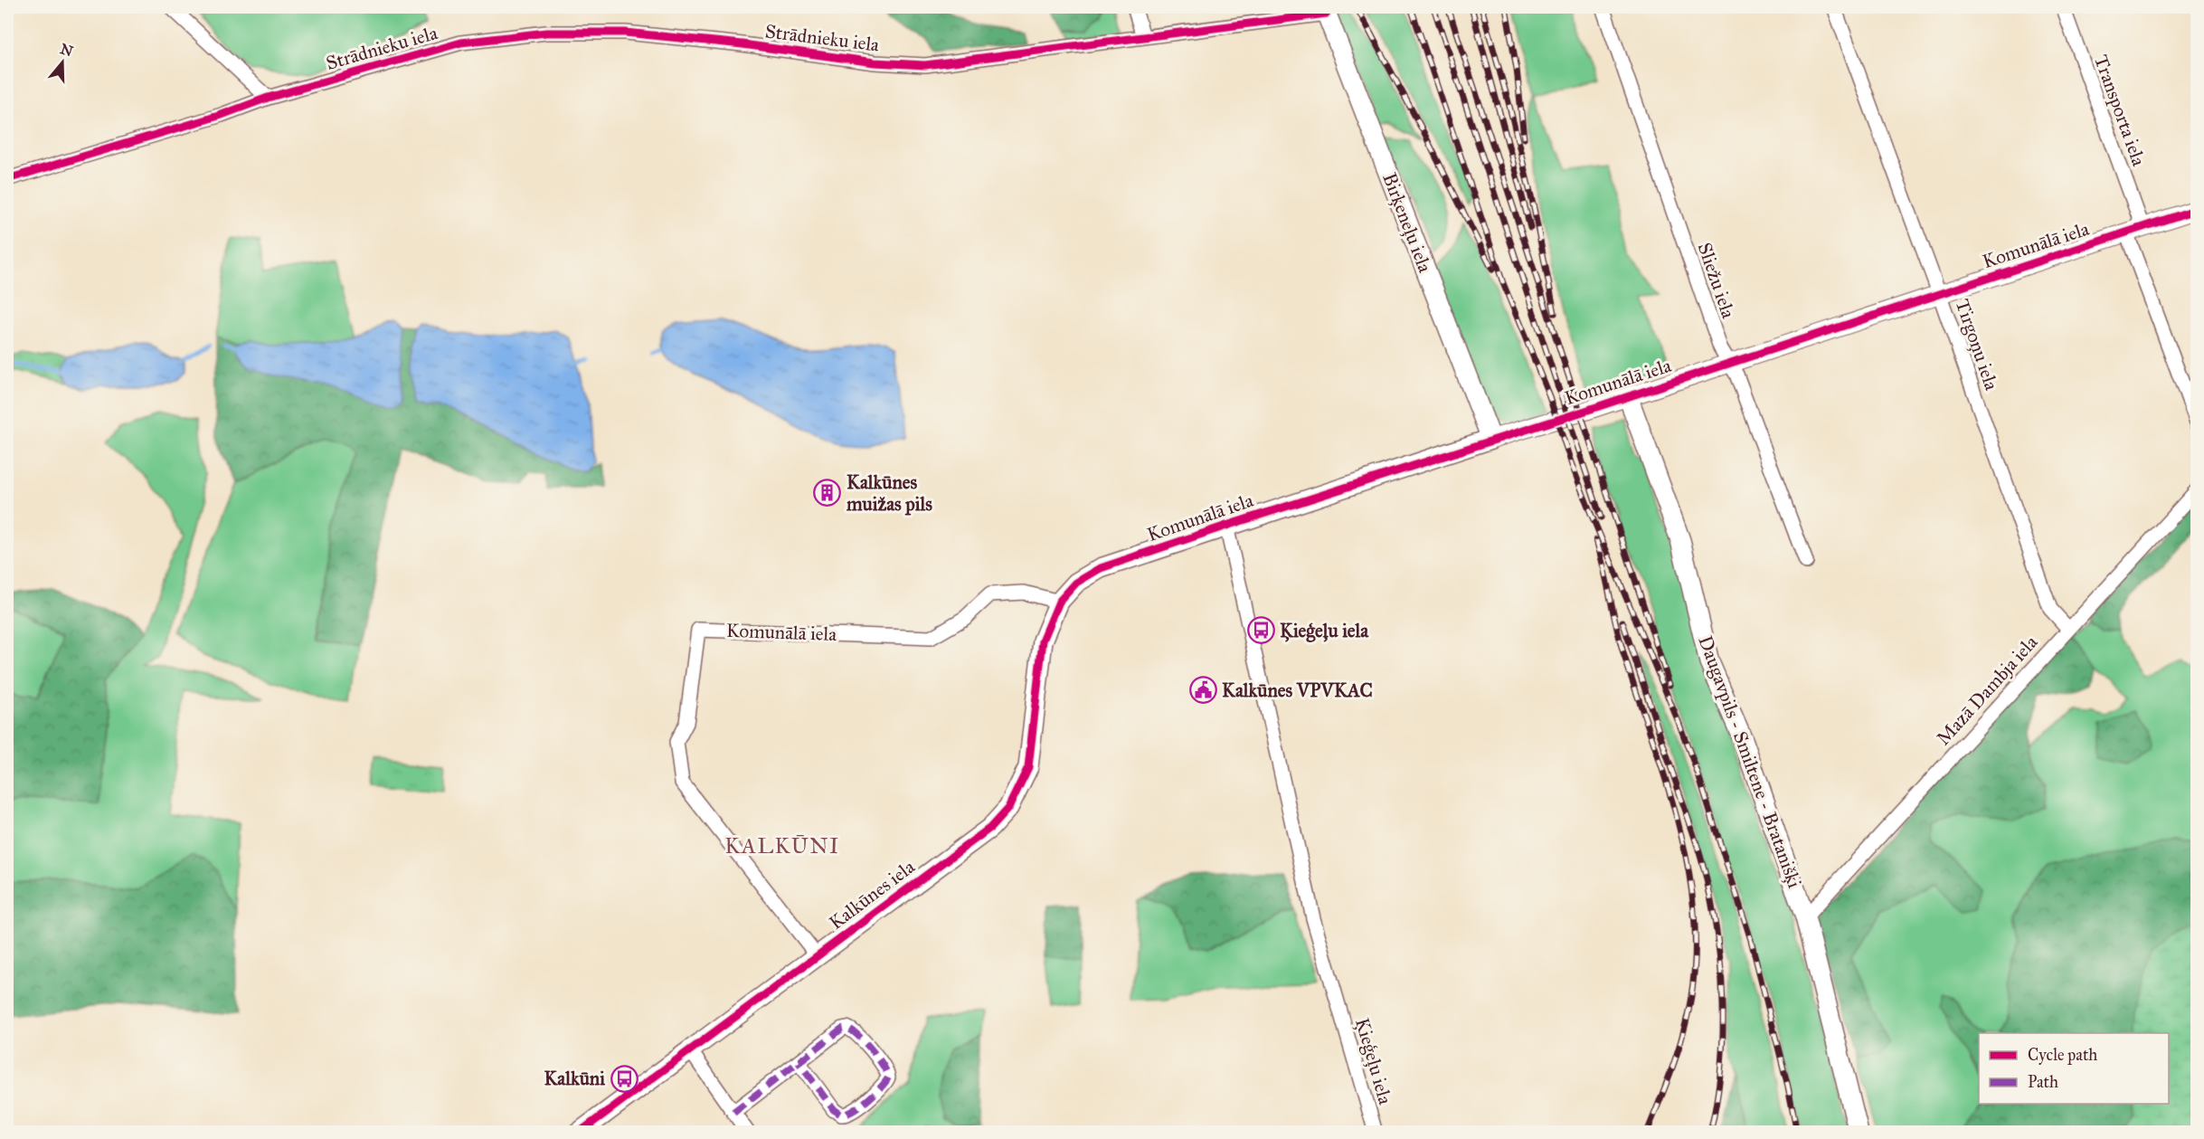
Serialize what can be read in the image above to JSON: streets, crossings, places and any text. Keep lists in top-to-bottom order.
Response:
{
  "streets": {
    "main road": [
      "Birķeneļu iela",
      "Komunālā iela",
      "Daugavpils - Smiltene - Bratanišķi",
      "Kalkūnes iela"
    ],
    "street": [
      "Strādnieku iela",
      "Transporta iela",
      "Sliežu iela",
      "Tirgoņu iela",
      "Mazā Dambja iela",
      "Ķieģeļu iela"
    ]
  },
  "crossings": [
    ["Strādnieku iela", "Birķeneļu iela"],
    ["Transporta iela", "Komunālā iela"],
    ["Birķeneļu iela", "Komunālā iela"],
    ["Komunālā iela", "Sliežu iela"],
    ["Komunālā iela", "Tirgoņu iela"],
    ["Komunālā iela", "Daugavpils - Smiltene - Bratanišķi"],
    ["Komunālā iela", "Kalkūnes iela"],
    ["Komunālā iela", "Ķieģeļu iela"],
    ["Tirgoņu iela", "Mazā Dambja iela"],
    ["Mazā Dambja iela", "Daugavpils - Smiltene - Bratanišķi"]
  ],
  "districts": ["KALKŪNI"],
  "places": {
    "building": ["Kalkūnes muižas pils"],
    "bus stop": ["Ķieģeļu iela", "Kalkūni"],
    "public building": ["Kalkūnes VPVKAC"]
  },
  "legend": ["Cycle path", "Path"],
  "north": "top"
}
